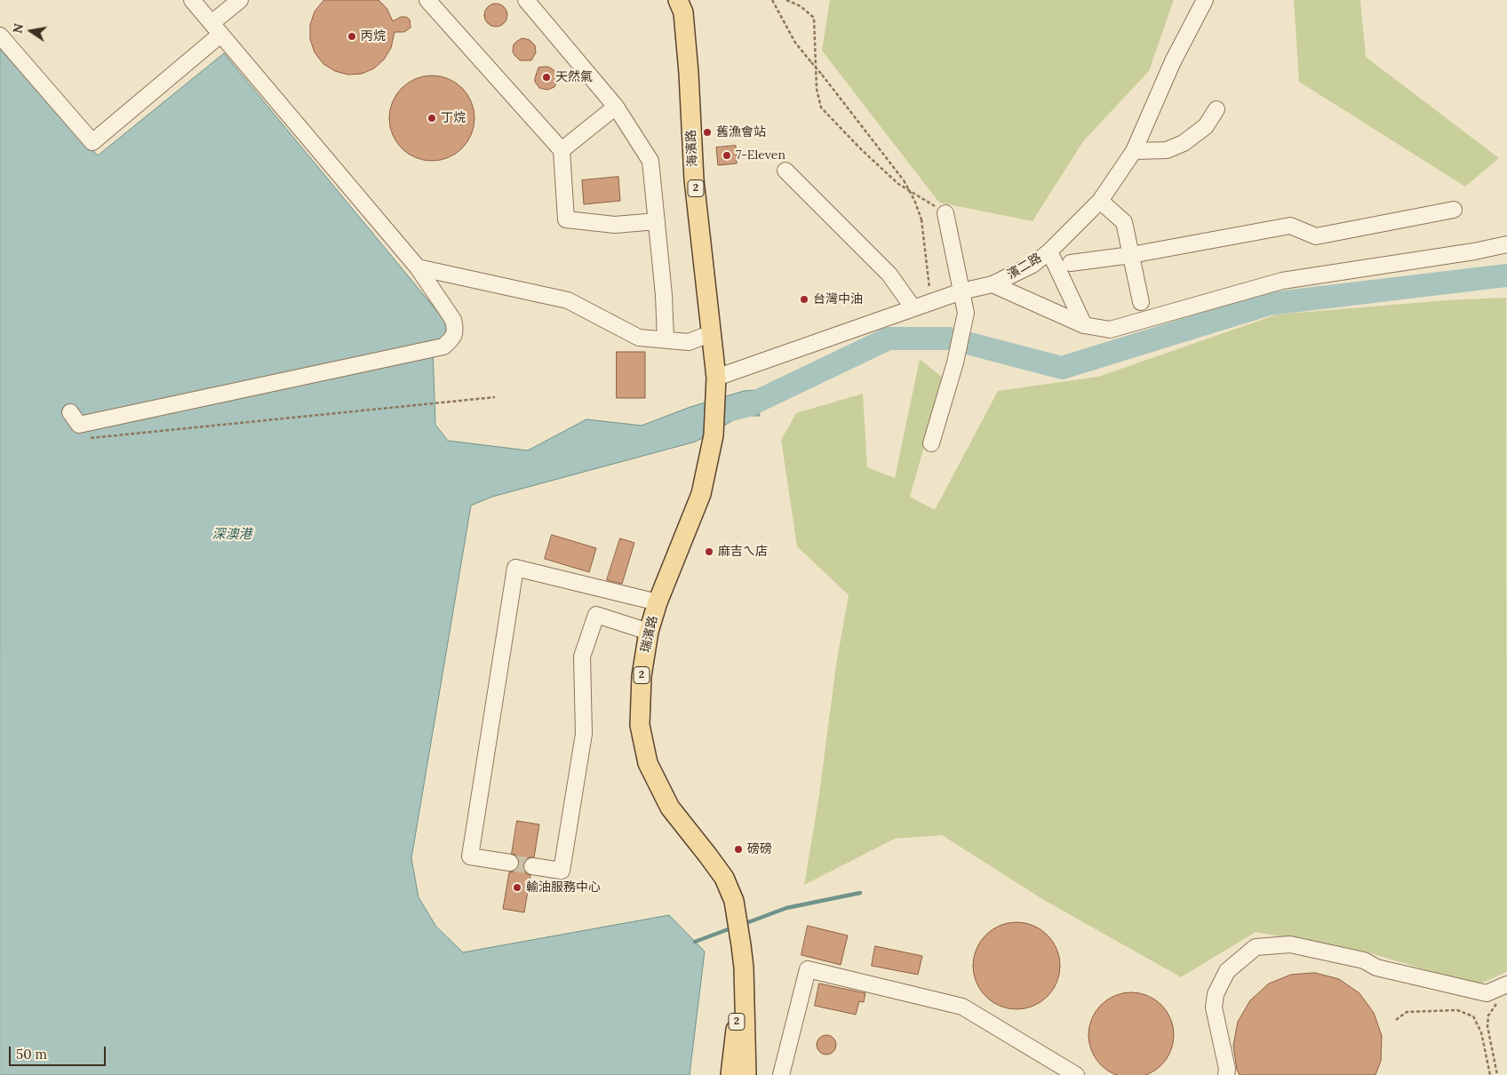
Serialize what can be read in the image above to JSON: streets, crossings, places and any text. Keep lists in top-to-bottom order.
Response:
{
  "streets": {
    "main road": ["海濱路", "2", "瑞濱路"],
    "street": ["濱二路"]
  },
  "crossings": [
    ["海濱路", "濱二路"],
    ["海濱路", "瑞濱路"],
    ["2", "瑞濱路"],
    ["濱二路", "瑞濱路"]
  ],
  "water": ["深澳港"],
  "places": [
    "丙烷",
    "天然氣",
    "丁烷",
    "舊漁會站",
    "7-Eleven",
    "台灣中油",
    "麻吉ㄟ店",
    "磅磅",
    "輸油服務中心"
  ],
  "scale_bar": "50 m",
  "north": "left"
}
